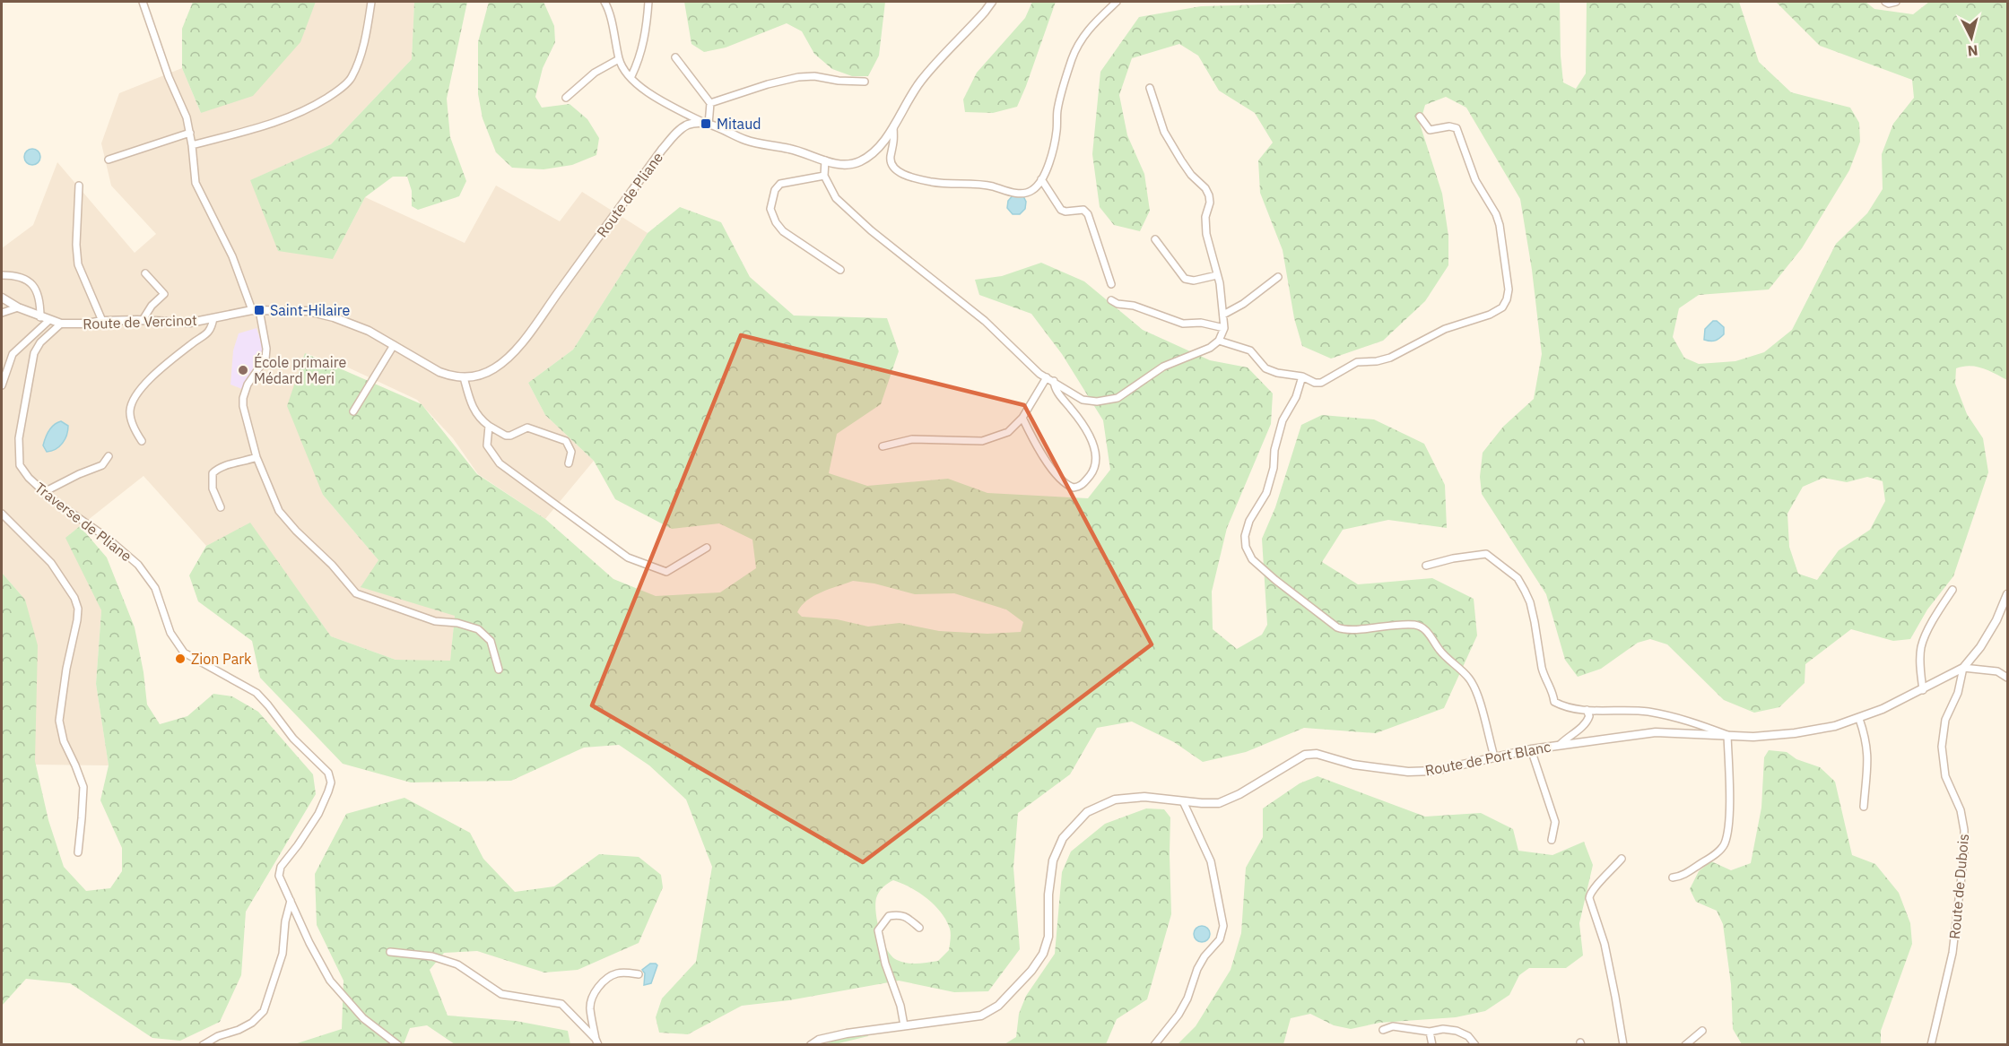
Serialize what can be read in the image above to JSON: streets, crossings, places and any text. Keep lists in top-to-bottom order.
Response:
{
  "streets": {
    "street": [
      "Route de Pliane",
      "Route de Vercinot",
      "Traverse de Pliane",
      "Route de Port Blanc",
      "Route de Dubois"
    ]
  },
  "crossings": [
    ["Route de Pliane", "Route de Vercinot"],
    ["Route de Vercinot", "Traverse de Pliane"],
    ["Route de Port Blanc", "Route de Dubois"]
  ],
  "places": {
    "transit": ["Mitaud", "Saint-Hilaire"],
    "other": ["École primaire Médard Meri", "Zion Park"]
  },
  "north": "bottom"
}
